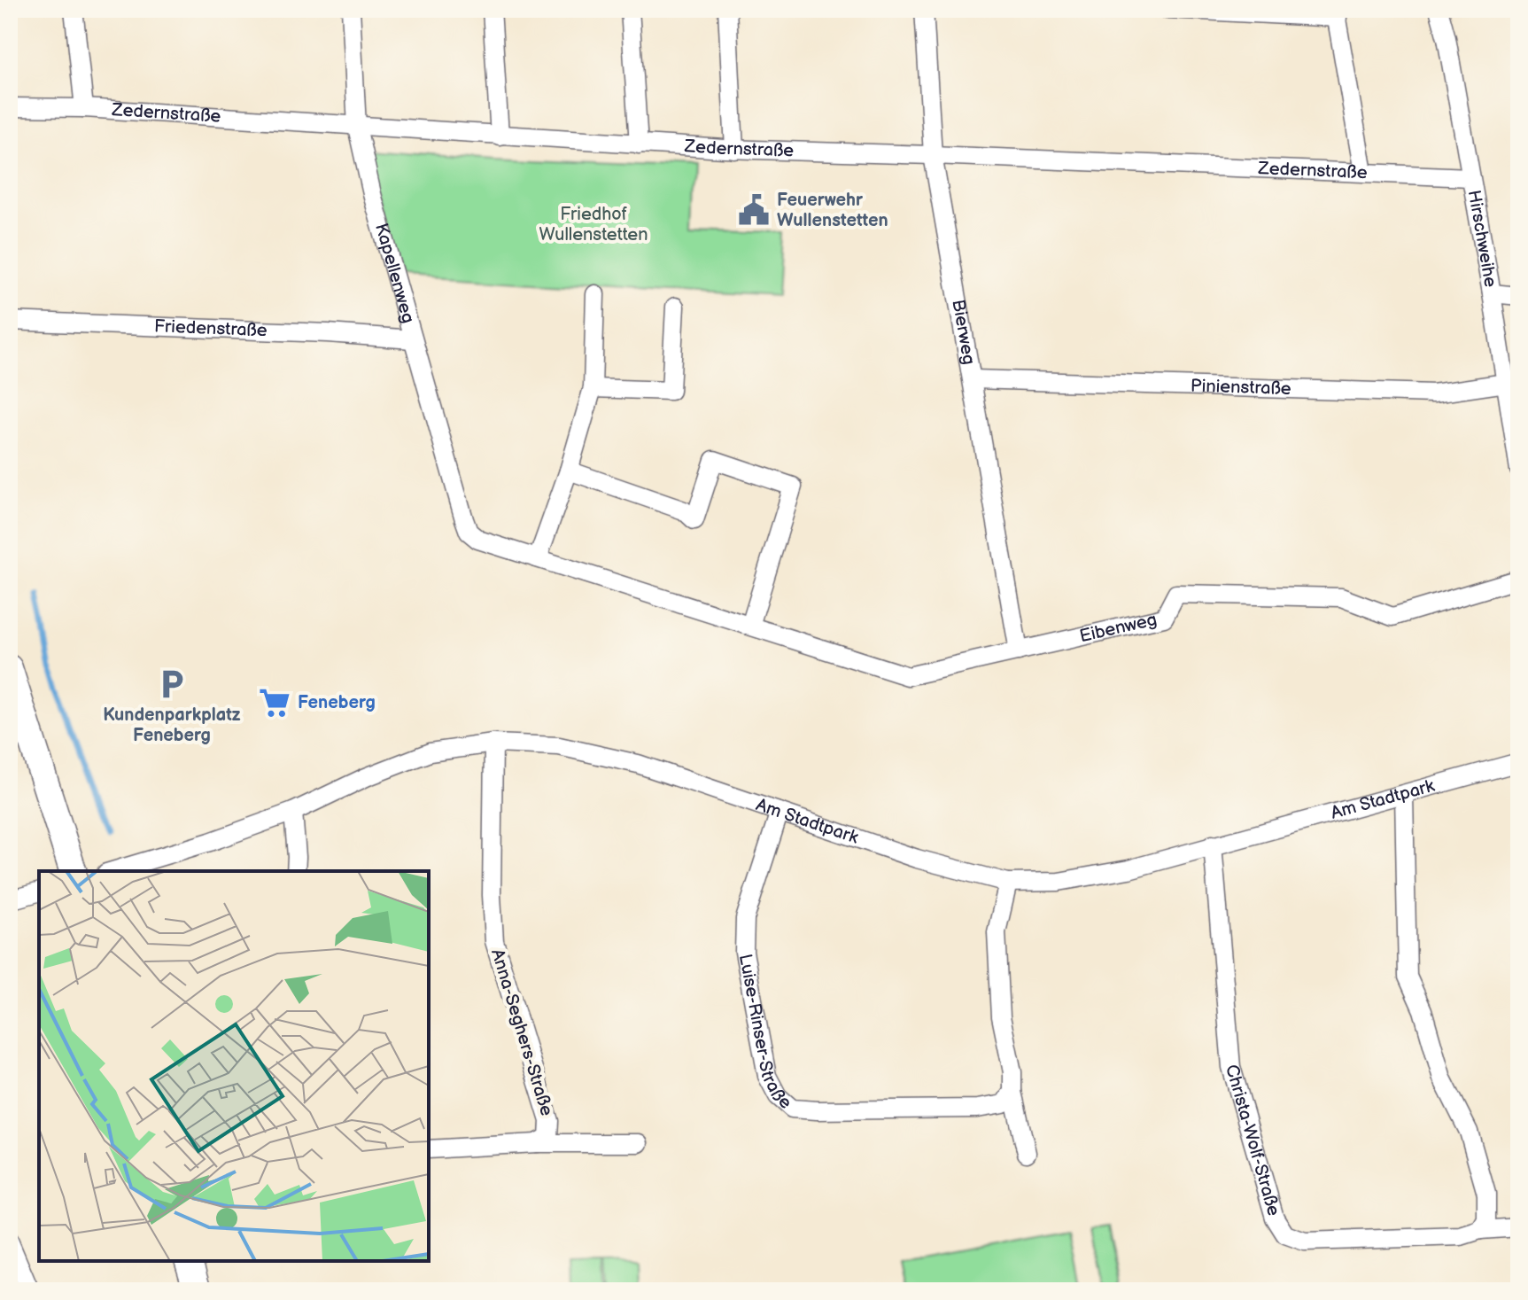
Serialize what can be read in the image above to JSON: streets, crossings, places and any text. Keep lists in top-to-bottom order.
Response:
{
  "streets": {
    "street": [
      "Zedernstraße",
      "Hirschweihe",
      "Kapellenweg",
      "Friedenstraße",
      "Bierweg",
      "Pinienstraße",
      "Eibenweg",
      "Am Stadtpark",
      "Luise-Rinser-Straße",
      "Anna-Seghers-Straße",
      "Christa-Wolf-Straße"
    ]
  },
  "crossings": [
    ["Zedernstraße", "Hirschweihe"],
    ["Zedernstraße", "Kapellenweg"],
    ["Zedernstraße", "Bierweg"],
    ["Hirschweihe", "Pinienstraße"],
    ["Kapellenweg", "Friedenstraße"],
    ["Kapellenweg", "Eibenweg"],
    ["Bierweg", "Pinienstraße"],
    ["Bierweg", "Eibenweg"],
    ["Am Stadtpark", "Luise-Rinser-Straße"],
    ["Am Stadtpark", "Anna-Seghers-Straße"],
    ["Am Stadtpark", "Christa-Wolf-Straße"]
  ],
  "parks": ["Friedhof Wullenstetten"],
  "places": {
    "public building": ["Feuerwehr Wullenstetten"],
    "parking": ["Kundenparkplatz Feneberg"],
    "supermarket": ["Feneberg"]
  }
}
